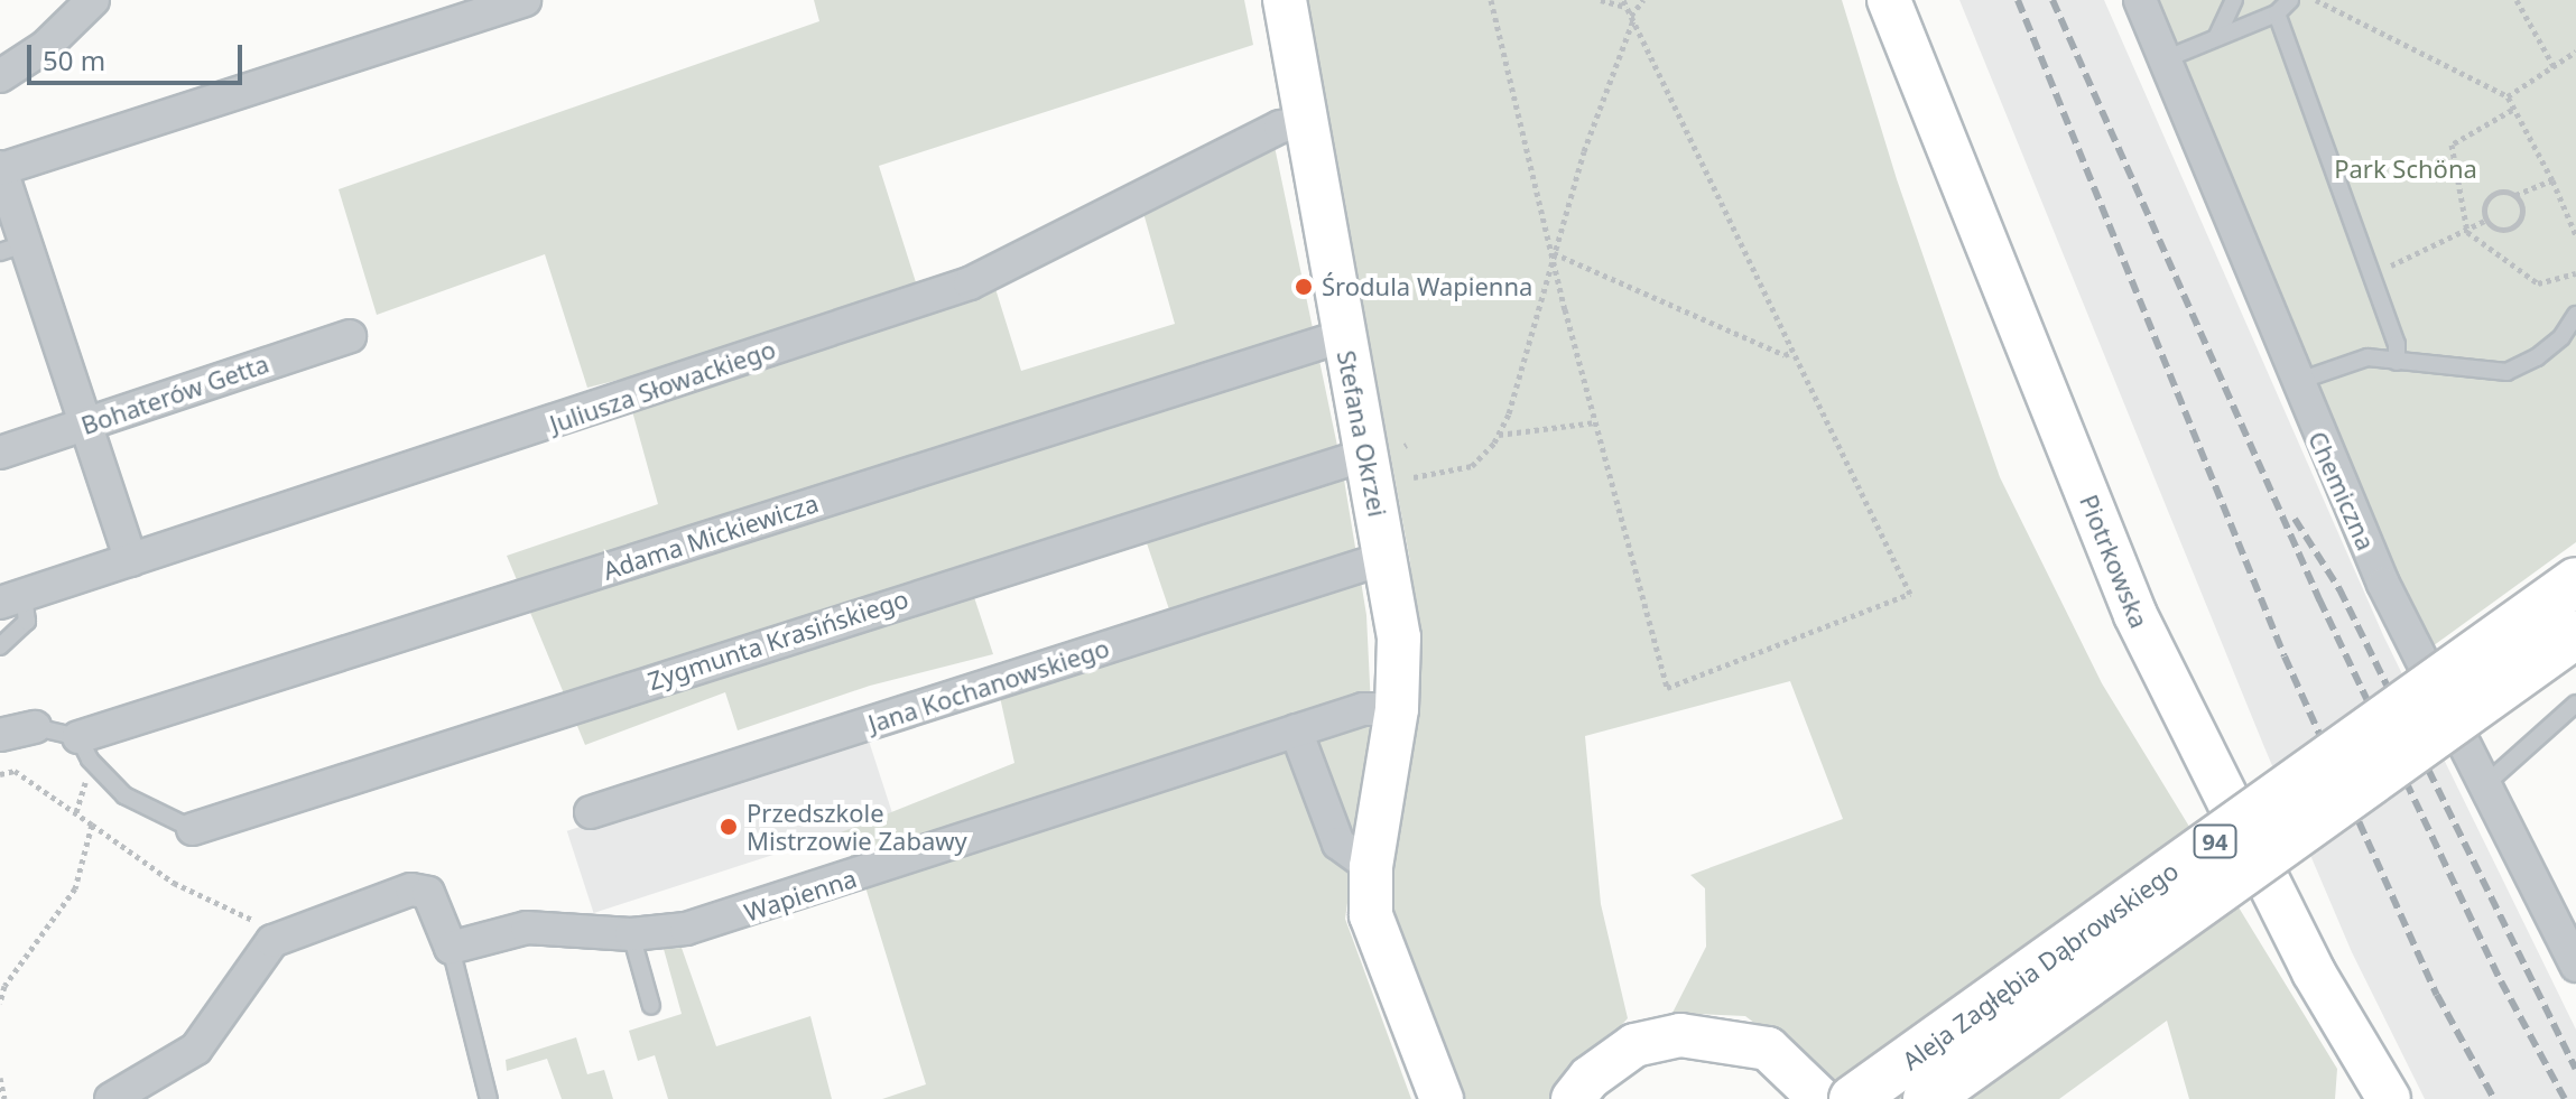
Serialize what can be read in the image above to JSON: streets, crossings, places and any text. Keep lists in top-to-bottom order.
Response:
{
  "streets": {
    "main road": ["94", "Aleja Zagłębia Dąbrowskiego"],
    "street": [
      "Juliusza Słowackiego",
      "Bohaterów Getta",
      "Stefana Okrzei",
      "Chemiczna",
      "Adama Mickiewicza",
      "Piotrkowska",
      "Zygmunta Krasińskiego",
      "Jana Kochanowskiego",
      "Wapienna"
    ]
  },
  "crossings": [
    ["Juliusza Słowackiego", "Stefana Okrzei"],
    ["Stefana Okrzei", "Adama Mickiewicza"],
    ["Stefana Okrzei", "Zygmunta Krasińskiego"],
    ["Stefana Okrzei", "Jana Kochanowskiego"],
    ["Stefana Okrzei", "Wapienna"]
  ],
  "parks": ["Park Schöna"],
  "places": ["Środula Wapienna", "Przedszkole Mistrzowie Zabawy"],
  "scale_bar": "50 m"
}
